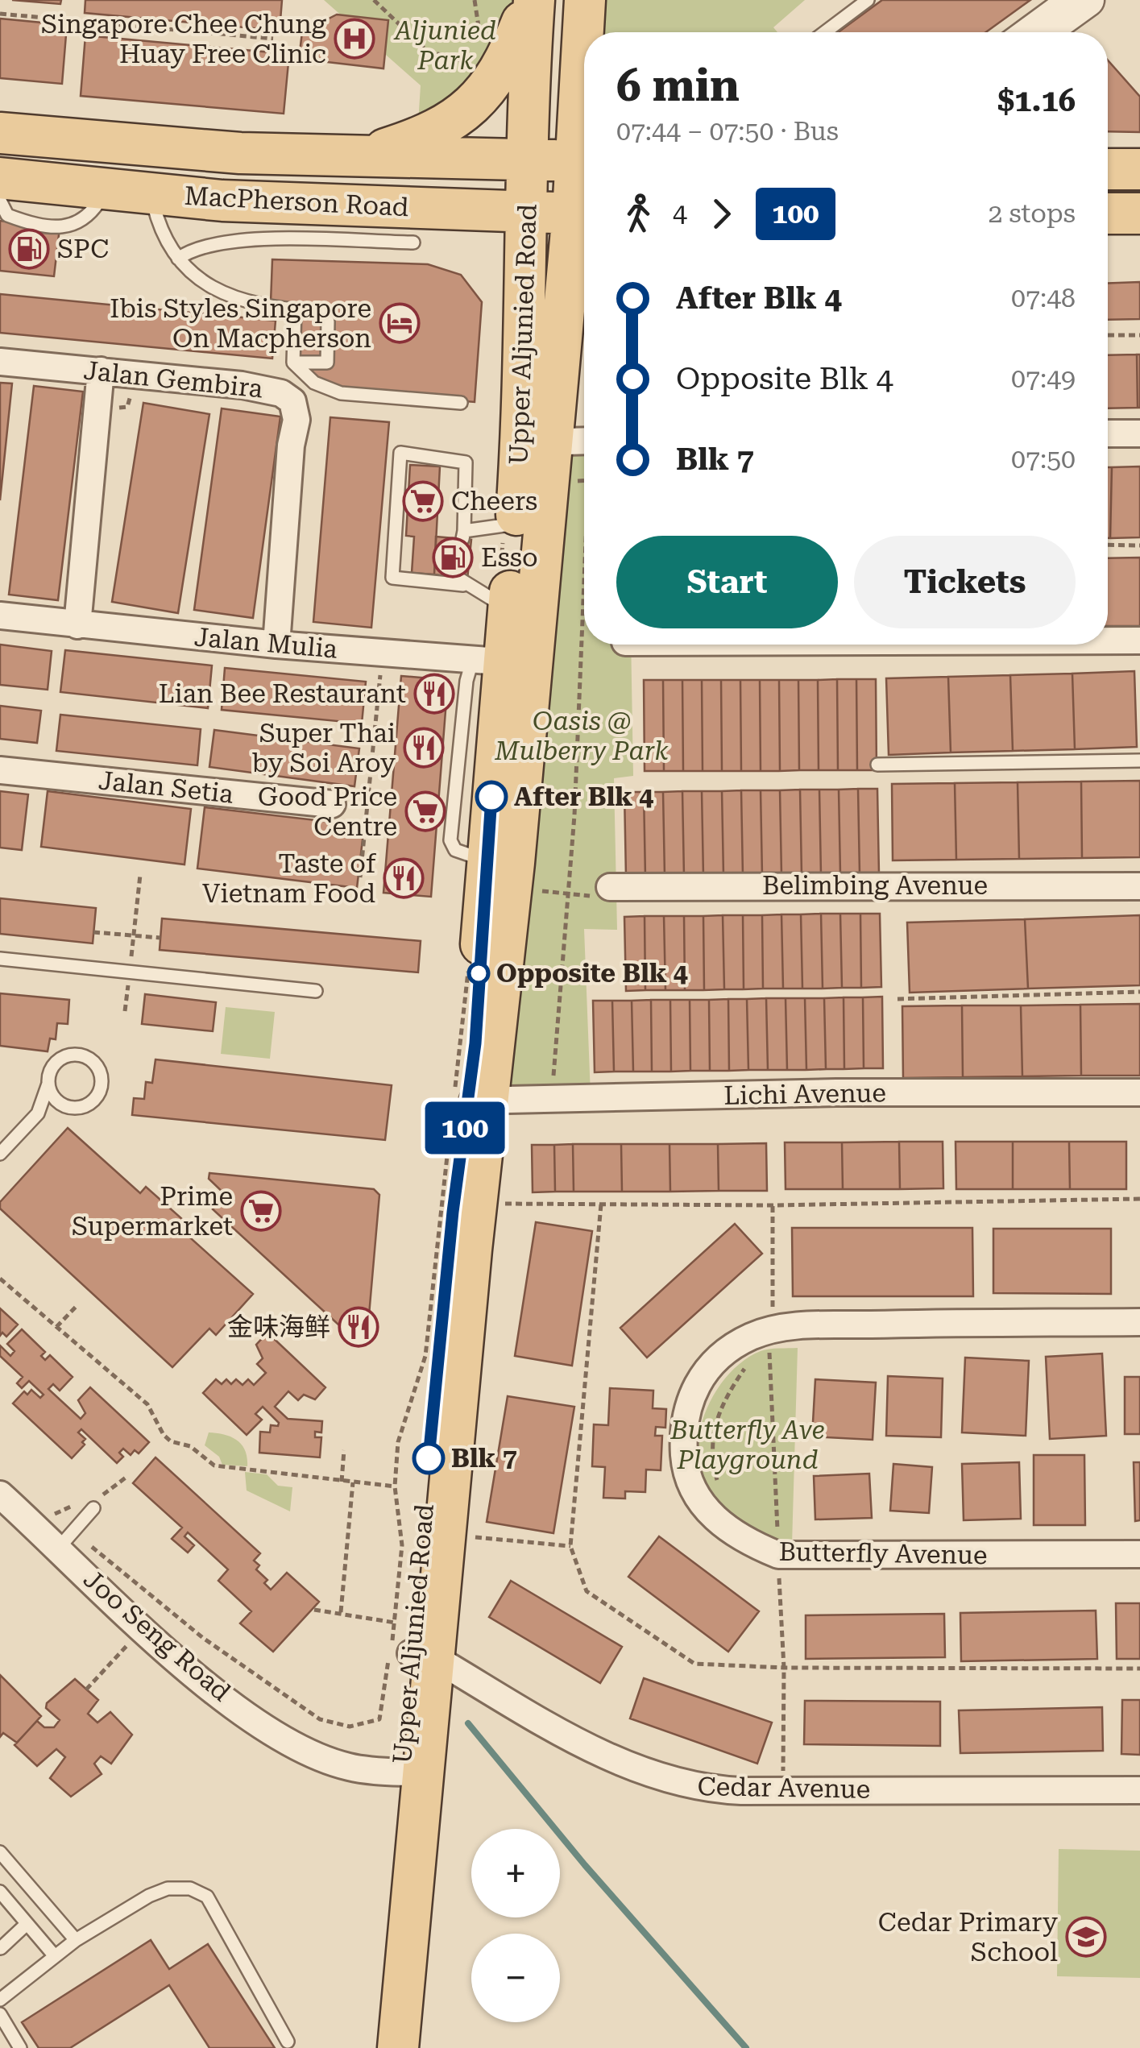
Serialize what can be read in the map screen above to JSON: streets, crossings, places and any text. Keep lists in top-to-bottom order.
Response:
{
  "streets": {
    "main road": ["MacPherson Road", "Upper Aljunied Road"],
    "street": [
      "Jalan Gembira",
      "Jalan Mulia",
      "Jalan Setia",
      "Belimbing Avenue",
      "Lichi Avenue",
      "Butterfly Avenue",
      "Joo Seng Road",
      "Cedar Avenue"
    ]
  },
  "crossings": [
    ["MacPherson Road", "Upper Aljunied Road"],
    ["Upper Aljunied Road", "Jalan Mulia"],
    ["Upper Aljunied Road", "Lichi Avenue"],
    ["Upper Aljunied Road", "Joo Seng Road"],
    ["Upper Aljunied Road", "Cedar Avenue"],
    ["Jalan Gembira", "Jalan Mulia"]
  ],
  "parks": ["Aljunied Park", "Oasis @ Mulberry Park", "Butterfly Ave Playground"],
  "places": {
    "hospital": ["Singapore Chee Chung Huay Free Clinic"],
    "fuel station": ["SPC", "Esso"],
    "hotel": ["Ibis Styles Singapore On Macpherson"],
    "supermarket": ["Cheers", "Good Price Centre", "Prime Supermarket"],
    "restaurant": [
      "Lian Bee Restaurant",
      "Super Thai by Soi Aroy",
      "Taste of Vietnam Food",
      "金味海鲜"
    ],
    "other": ["After Blk 4", "Opposite Blk 4", "Blk 7"],
    "school or university": ["Cedar Primary School"]
  },
  "lines": ["bus line 100"],
  "page": {
    "on_map": "100",
    "heading": ["6 min", "07:44 – 07:50 · Bus", "$1.16"],
    "legs": ["4", "100", "2 stops"],
    "list": [
      {
        "name": "After Blk 4",
        "value": "07:48"
      },
      {
        "name": "Opposite Blk 4",
        "value": "07:49"
      },
      {
        "name": "Blk 7",
        "value": "07:50"
      }
    ],
    "buttons": ["Start", "Tickets"],
    "map_buttons": ["+", "−"]
  }
}
